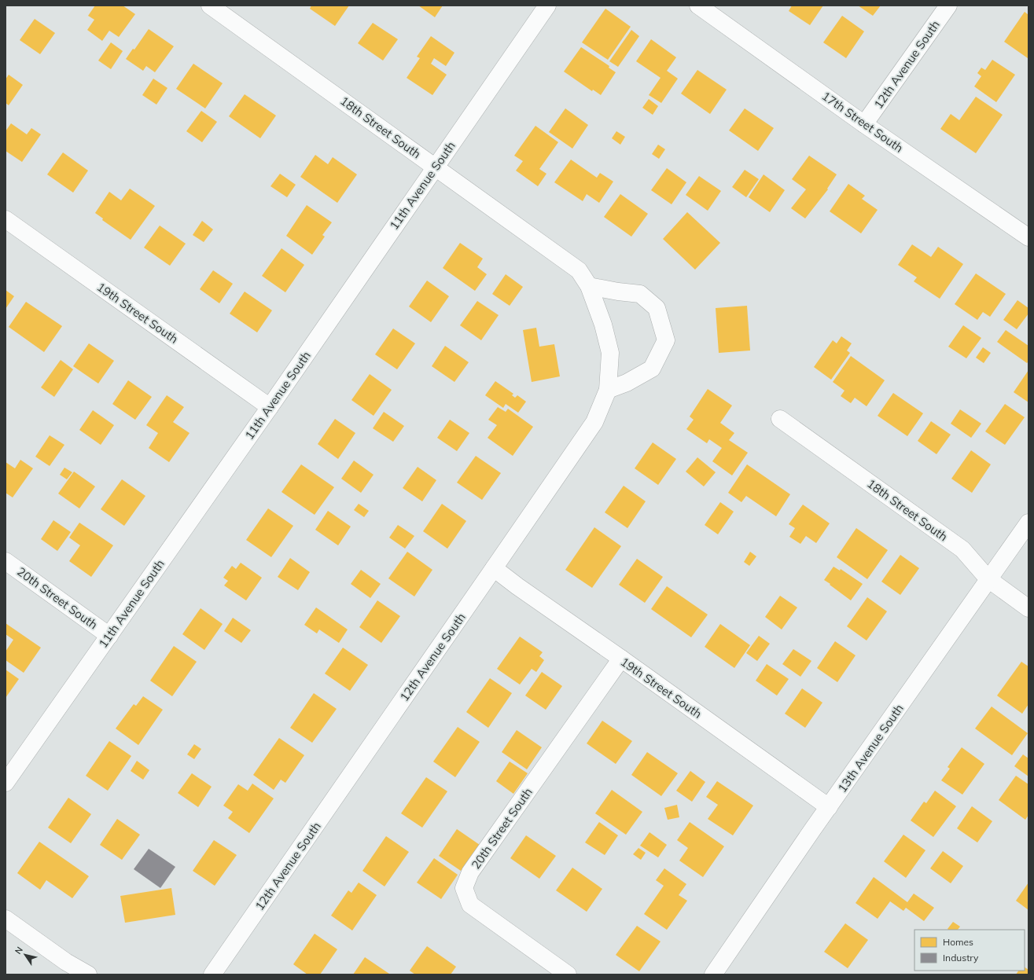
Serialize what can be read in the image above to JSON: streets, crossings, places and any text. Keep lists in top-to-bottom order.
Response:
{
  "streets": {
    "street": [
      "12th Avenue South",
      "17th Street South",
      "18th Street South",
      "11th Avenue South",
      "19th Street South",
      "20th Street South",
      "13th Avenue South"
    ]
  },
  "crossings": [
    ["12th Avenue South", "17th Street South"],
    ["12th Avenue South", "18th Street South"],
    ["12th Avenue South", "19th Street South"],
    ["18th Street South", "11th Avenue South"],
    ["18th Street South", "13th Avenue South"],
    ["11th Avenue South", "19th Street South"],
    ["11th Avenue South", "20th Street South"],
    ["19th Street South", "20th Street South"],
    ["19th Street South", "13th Avenue South"]
  ],
  "legend": ["Homes", "Industry"],
  "north": "top left"
}
